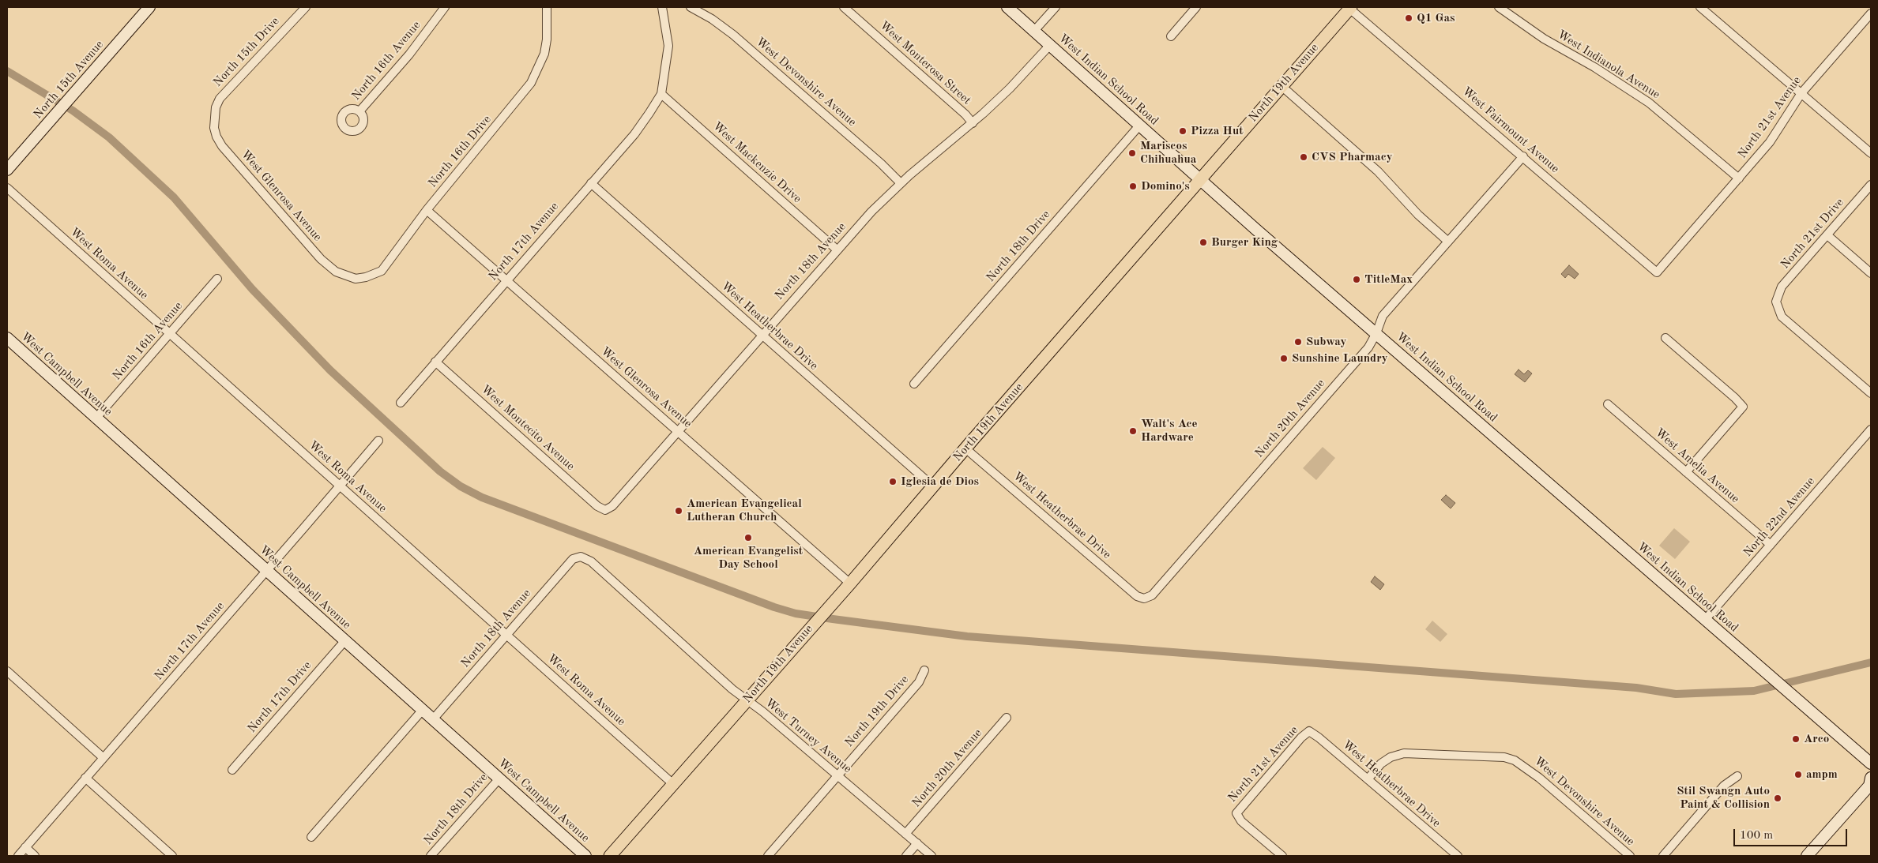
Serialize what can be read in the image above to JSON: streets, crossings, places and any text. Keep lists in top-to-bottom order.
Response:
{
  "streets": {
    "main road": [
      "North 15th Avenue",
      "West Indian School Road",
      "North 19th Avenue",
      "West Campbell Avenue"
    ],
    "street": [
      "North 15th Drive",
      "North 16th Avenue",
      "West Monterosa Street",
      "West Indianola Avenue",
      "West Devonshire Avenue",
      "North 21st Avenue",
      "West Fairmount Avenue",
      "North 16th Drive",
      "West Mackenzie Drive",
      "West Glenrosa Avenue",
      "North 21st Drive",
      "North 17th Avenue",
      "North 18th Drive",
      "North 18th Avenue",
      "West Roma Avenue",
      "West Heatherbrae Drive",
      "North 20th Avenue",
      "West Montecito Avenue",
      "West Amelia Avenue",
      "North 22nd Avenue",
      "North 17th Drive",
      "North 19th Drive",
      "West Turney Avenue"
    ]
  },
  "crossings": [
    ["North 15th Drive", "West Glenrosa Avenue"],
    ["North 16th Avenue", "West Roma Avenue"],
    ["North 16th Avenue", "West Campbell Avenue"],
    ["West Monterosa Street", "North 18th Avenue"],
    ["West Indianola Avenue", "North 21st Avenue"],
    ["West Indian School Road", "North 19th Avenue"],
    ["West Indian School Road", "North 18th Drive"],
    ["West Indian School Road", "North 18th Avenue"],
    ["West Indian School Road", "North 20th Avenue"],
    ["West Indian School Road", "North 22nd Avenue"],
    ["West Devonshire Avenue", "North 18th Avenue"],
    ["West Devonshire Avenue", "West Heatherbrae Drive"],
    ["North 19th Avenue", "West Fairmount Avenue"],
    ["North 19th Avenue", "West Glenrosa Avenue"],
    ["North 19th Avenue", "West Roma Avenue"],
    ["North 19th Avenue", "West Heatherbrae Drive"],
    ["North 19th Avenue", "West Turney Avenue"],
    ["North 21st Avenue", "West Fairmount Avenue"],
    ["North 21st Avenue", "West Heatherbrae Drive"],
    ["West Fairmount Avenue", "North 20th Avenue"],
    ["North 16th Drive", "West Glenrosa Avenue"],
    ["West Mackenzie Drive", "North 17th Avenue"],
    ["West Mackenzie Drive", "North 18th Avenue"],
    ["West Glenrosa Avenue", "North 17th Avenue"],
    ["West Glenrosa Avenue", "North 18th Avenue"],
    ["North 17th Avenue", "West Roma Avenue"],
    ["North 17th Avenue", "West Heatherbrae Drive"],
    ["North 17th Avenue", "West Campbell Avenue"],
    ["North 17th Avenue", "West Montecito Avenue"],
    ["North 18th Drive", "West Campbell Avenue"],
    ["North 18th Avenue", "West Roma Avenue"],
    ["North 18th Avenue", "West Heatherbrae Drive"],
    ["North 18th Avenue", "West Campbell Avenue"],
    ["North 18th Avenue", "West Montecito Avenue"],
    ["North 18th Avenue", "West Turney Avenue"],
    ["West Heatherbrae Drive", "North 20th Avenue"],
    ["West Campbell Avenue", "North 17th Drive"],
    ["North 20th Avenue", "West Turney Avenue"],
    ["West Amelia Avenue", "North 22nd Avenue"],
    ["North 19th Drive", "West Turney Avenue"]
  ],
  "places": [
    "Q1 Gas",
    "Pizza Hut",
    "Mariscos Chihuahua",
    "CVS Pharmacy",
    "Domino's",
    "Burger King",
    "TitleMax",
    "Subway",
    "Sunshine Laundry",
    "Walt's Ace Hardware",
    "Iglesia de Dios",
    "American Evangelical Lutheran Church",
    "American Evangelist Day School",
    "Arco",
    "ampm",
    "Stil Swangn Auto Paint & Collision"
  ],
  "scale_bar": "100 m"
}
